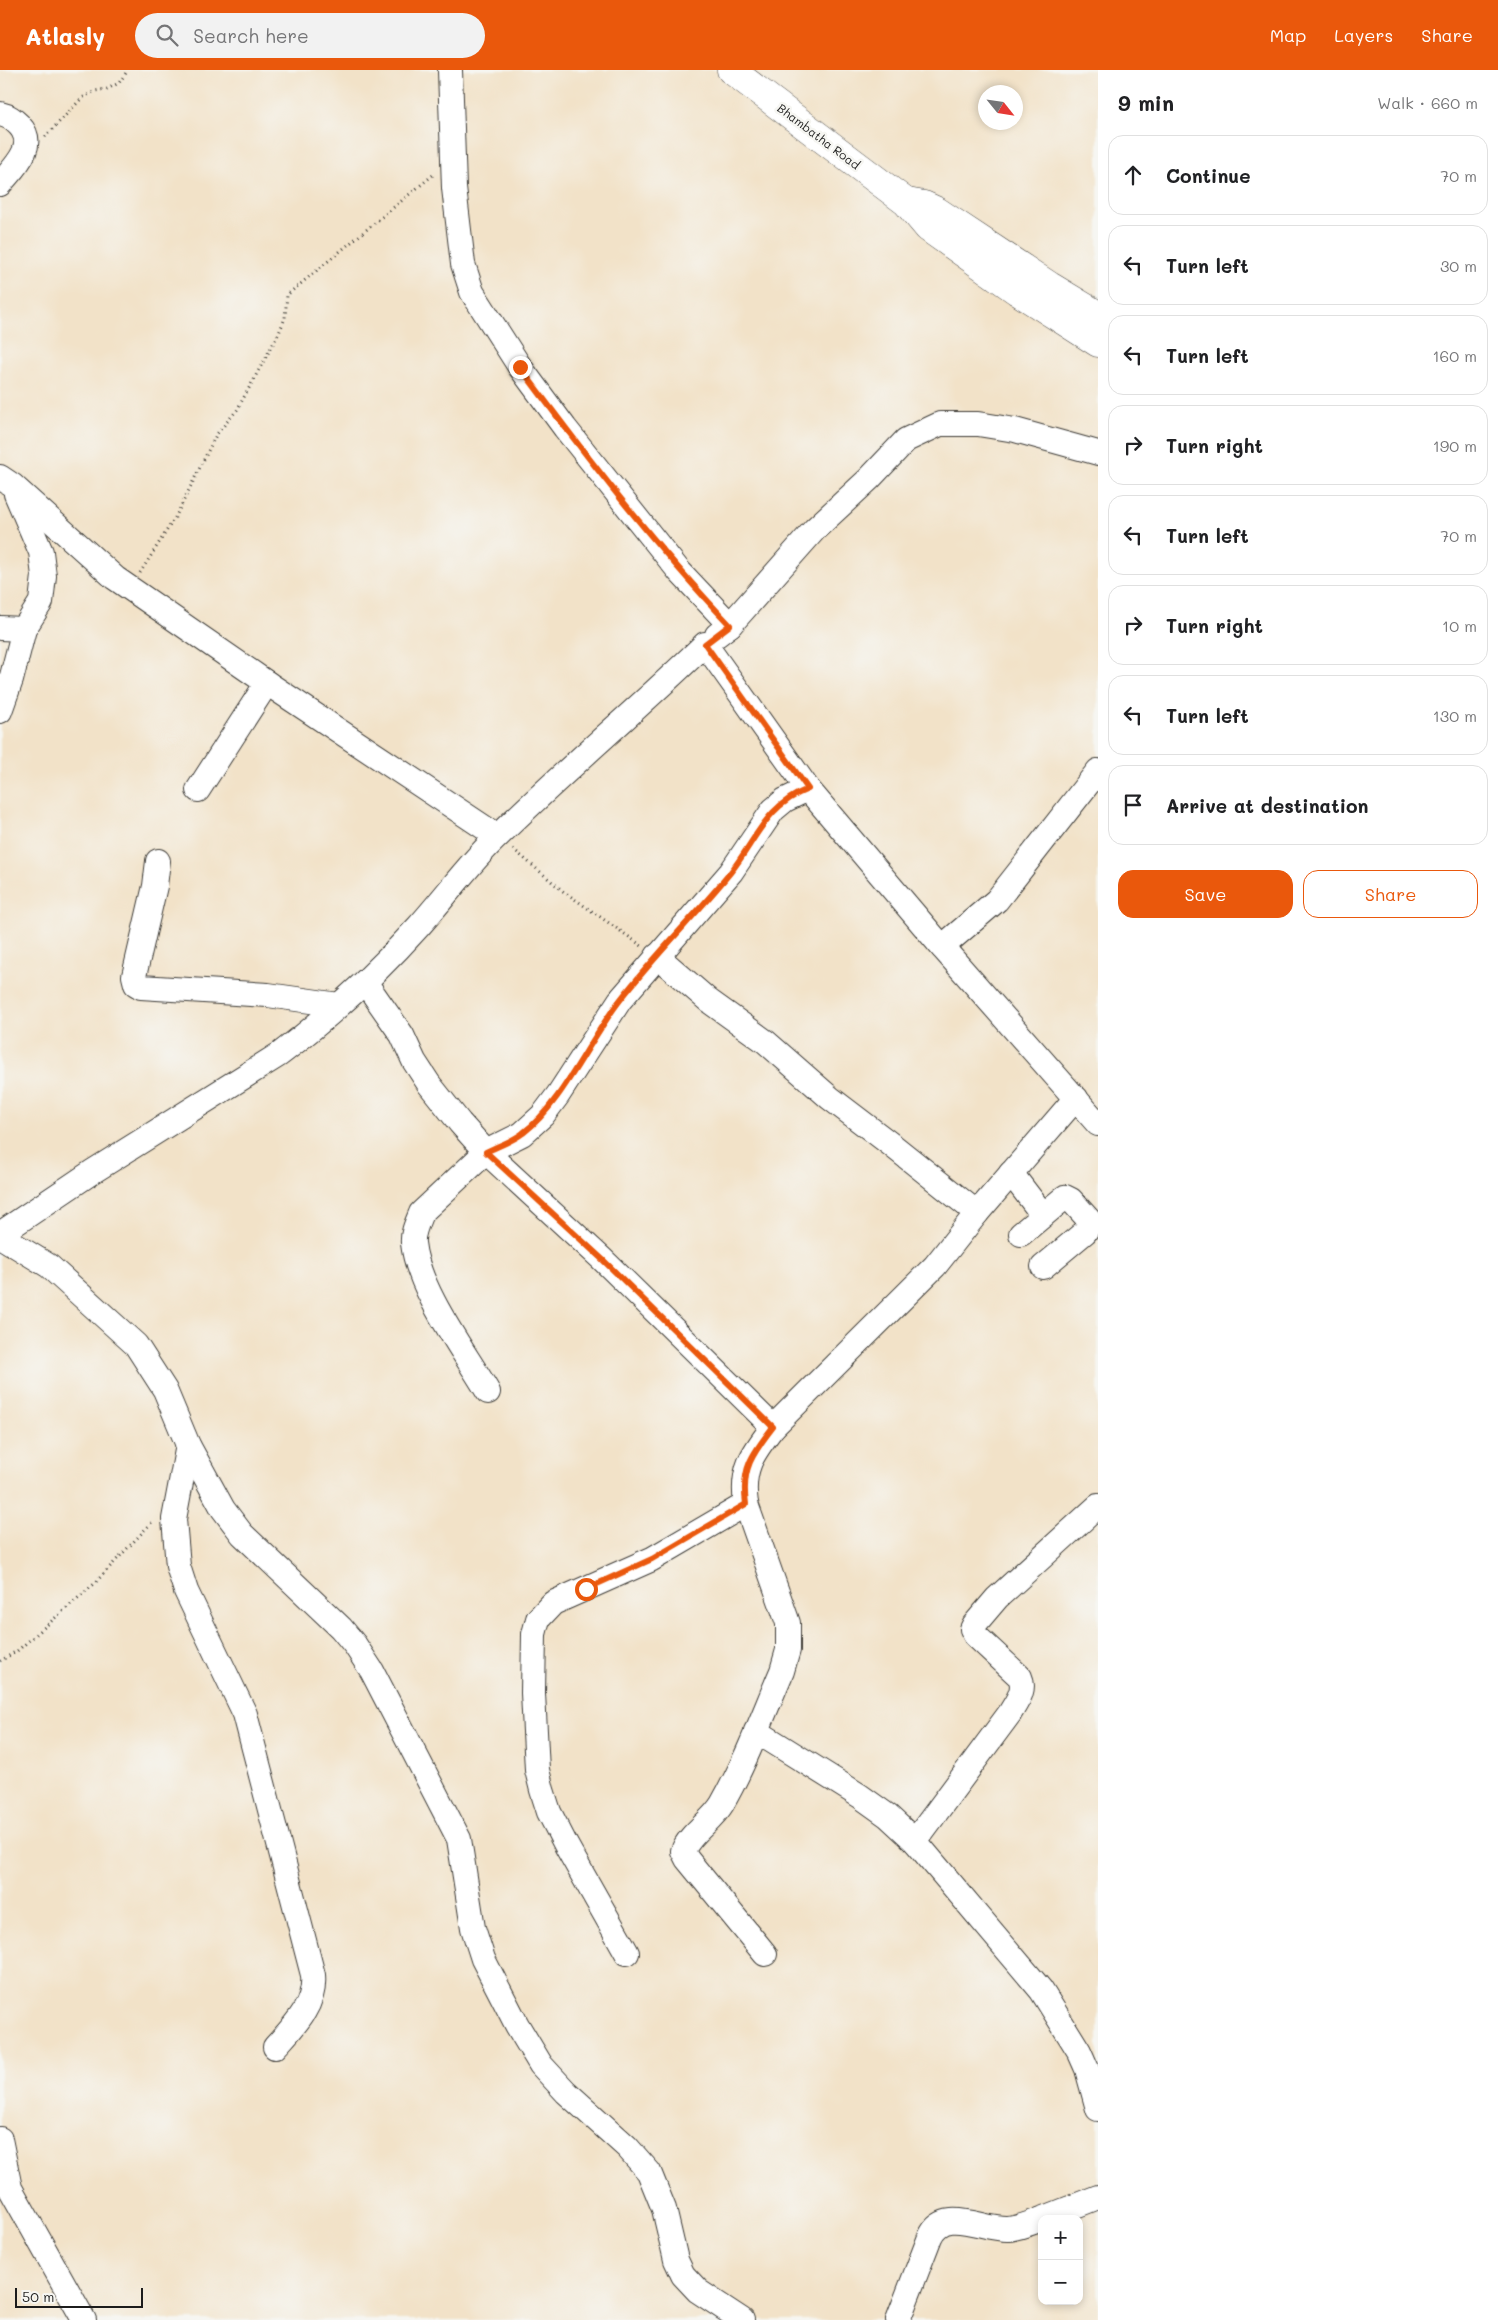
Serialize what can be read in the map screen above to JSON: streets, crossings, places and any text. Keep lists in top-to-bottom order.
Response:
{
  "streets": {
    "main road": ["Bhambatha Road"]
  },
  "scale_bar": "50 m",
  "north": "bottom right",
  "page": {
    "header": "Atlasly",
    "search": "Search here",
    "nav": ["Map", "Layers", "Share"],
    "heading": ["9 min", "Walk · 660 m"],
    "list": [
      ["Continue", "70 m"],
      ["Turn left", "30 m"],
      ["Turn left", "160 m"],
      ["Turn right", "190 m"],
      ["Turn left", "70 m"],
      ["Turn right", "10 m"],
      ["Turn left", "130 m"],
      "Arrive at destination"
    ],
    "buttons": ["Save", "Share"],
    "map_buttons": ["+", "−"],
    "scale": "50 m"
  }
}
